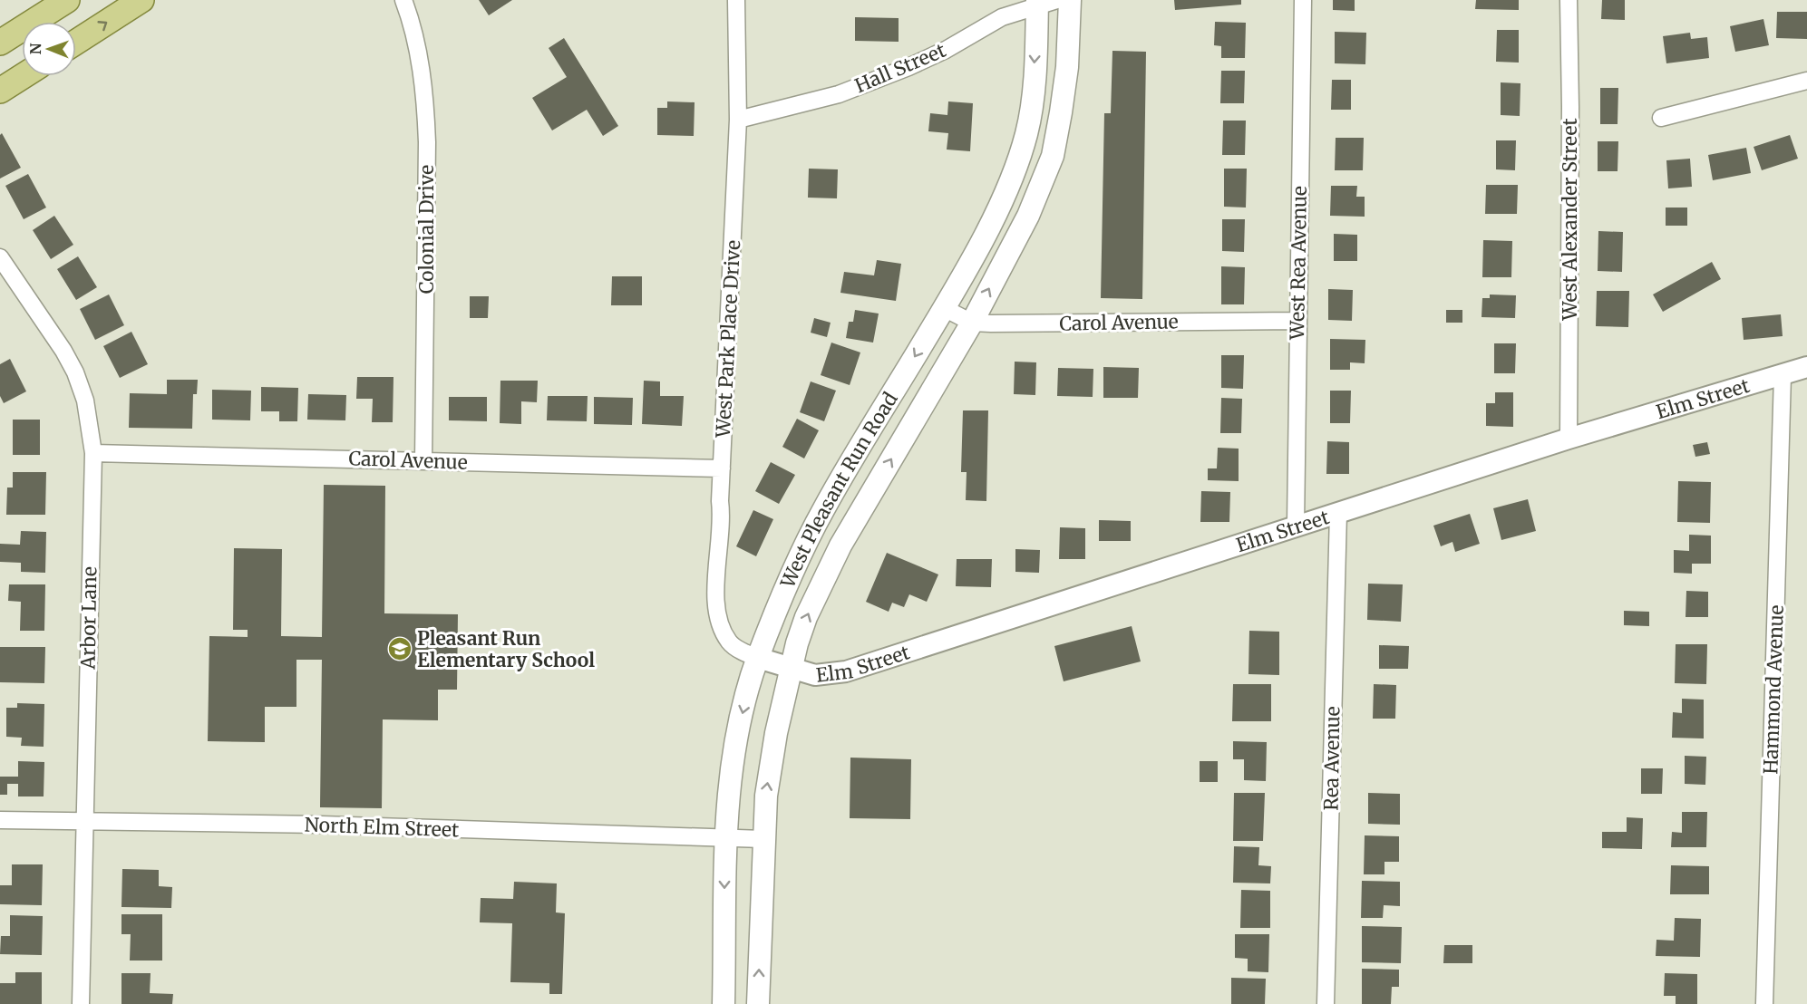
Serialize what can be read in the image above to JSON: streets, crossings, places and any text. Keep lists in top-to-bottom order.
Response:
{
  "streets": {
    "main road": ["West Pleasant Run Road"],
    "street": [
      "Hall Street",
      "West Alexander Street",
      "Colonial Drive",
      "West Rea Avenue",
      "Carol Avenue",
      "West Park Place Drive",
      "Elm Street",
      "Arbor Lane",
      "Hammond Avenue",
      "Rea Avenue",
      "North Elm Street"
    ]
  },
  "crossings": [
    ["Hall Street", "West Park Place Drive"],
    ["Hall Street", "West Pleasant Run Road"],
    ["West Alexander Street", "Elm Street"],
    ["Colonial Drive", "Carol Avenue"],
    ["West Rea Avenue", "Carol Avenue"],
    ["West Rea Avenue", "Elm Street"],
    ["Carol Avenue", "West Park Place Drive"],
    ["Carol Avenue", "West Pleasant Run Road"],
    ["Carol Avenue", "Arbor Lane"],
    ["West Park Place Drive", "Elm Street"],
    ["West Park Place Drive", "West Pleasant Run Road"],
    ["Elm Street", "West Pleasant Run Road"],
    ["Elm Street", "Hammond Avenue"],
    ["Elm Street", "Rea Avenue"],
    ["West Pleasant Run Road", "North Elm Street"],
    ["Arbor Lane", "North Elm Street"]
  ],
  "places": {
    "school or university": ["Pleasant Run Elementary School"]
  },
  "north": "left"
}
